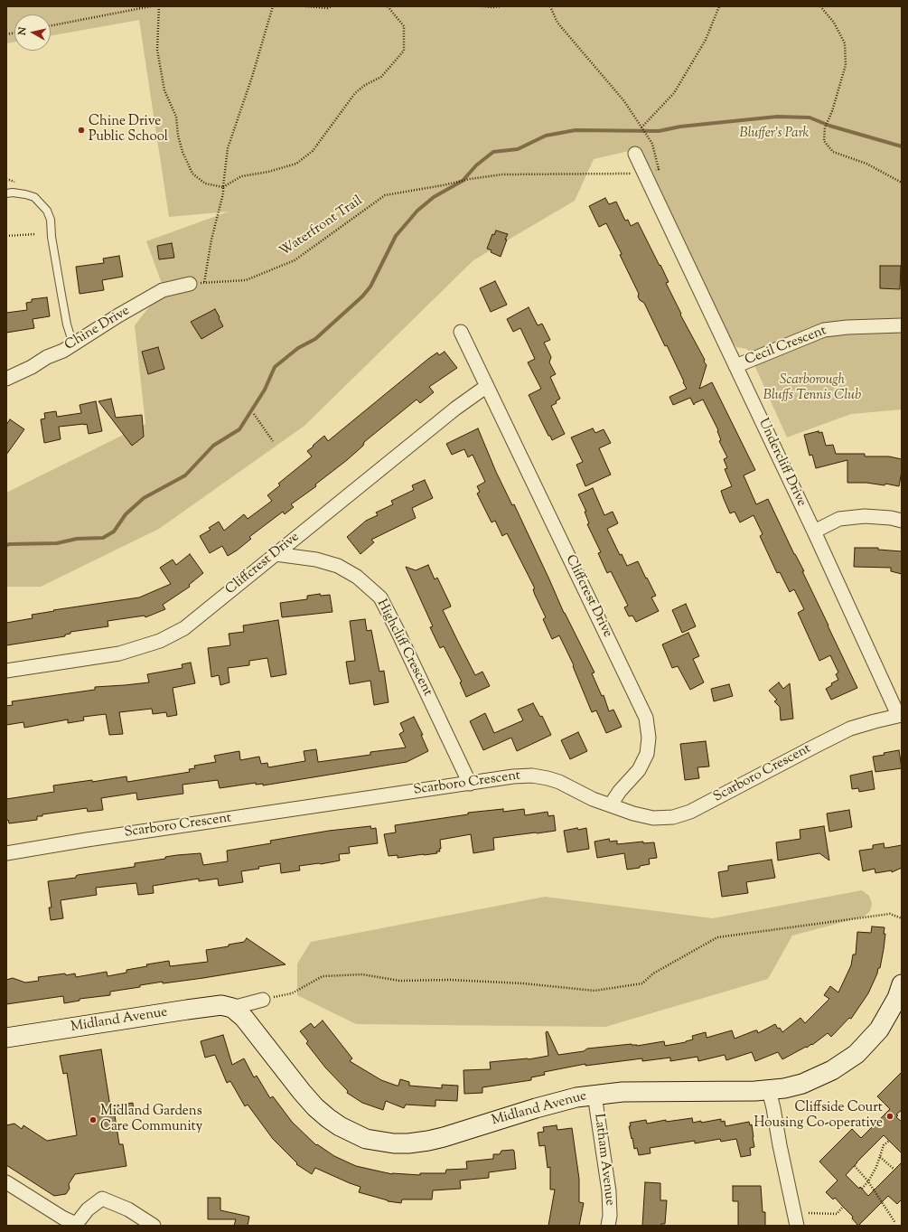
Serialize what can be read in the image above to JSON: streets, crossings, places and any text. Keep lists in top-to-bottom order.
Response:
{
  "streets": {
    "street": [
      "Chine Drive",
      "Cecil Crescent",
      "Undercliff Drive",
      "Cliffcrest Drive",
      "Highcliff Crescent",
      "Scarboro Crescent",
      "Midland Avenue",
      "Latham Avenue"
    ],
    "path": ["Waterfront Trail"]
  },
  "crossings": [
    ["Waterfront Trail", "Undercliff Drive"],
    ["Cecil Crescent", "Undercliff Drive"],
    ["Undercliff Drive", "Scarboro Crescent"],
    ["Cliffcrest Drive", "Highcliff Crescent"],
    ["Cliffcrest Drive", "Scarboro Crescent"],
    ["Highcliff Crescent", "Scarboro Crescent"],
    ["Midland Avenue", "Latham Avenue"]
  ],
  "parks": ["Bluffer's Park", "Scarborough Bluffs Tennis Club"],
  "places": ["Chine Drive Public School", "Cliffside Court Housing Co-operative", "Midland Gardens Care Community"],
  "north": "left"
}
